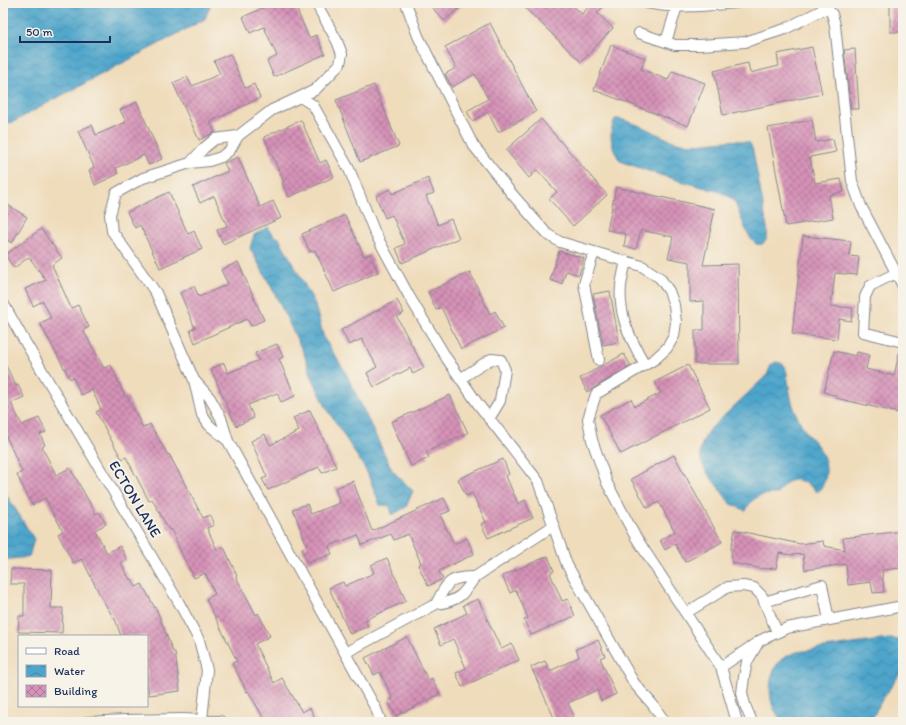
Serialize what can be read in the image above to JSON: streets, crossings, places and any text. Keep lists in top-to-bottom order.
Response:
{
  "streets": {
    "street": ["ECTON LANE"]
  },
  "legend": ["Road", "Water", "Building"],
  "scale_bar": "50 m"
}
